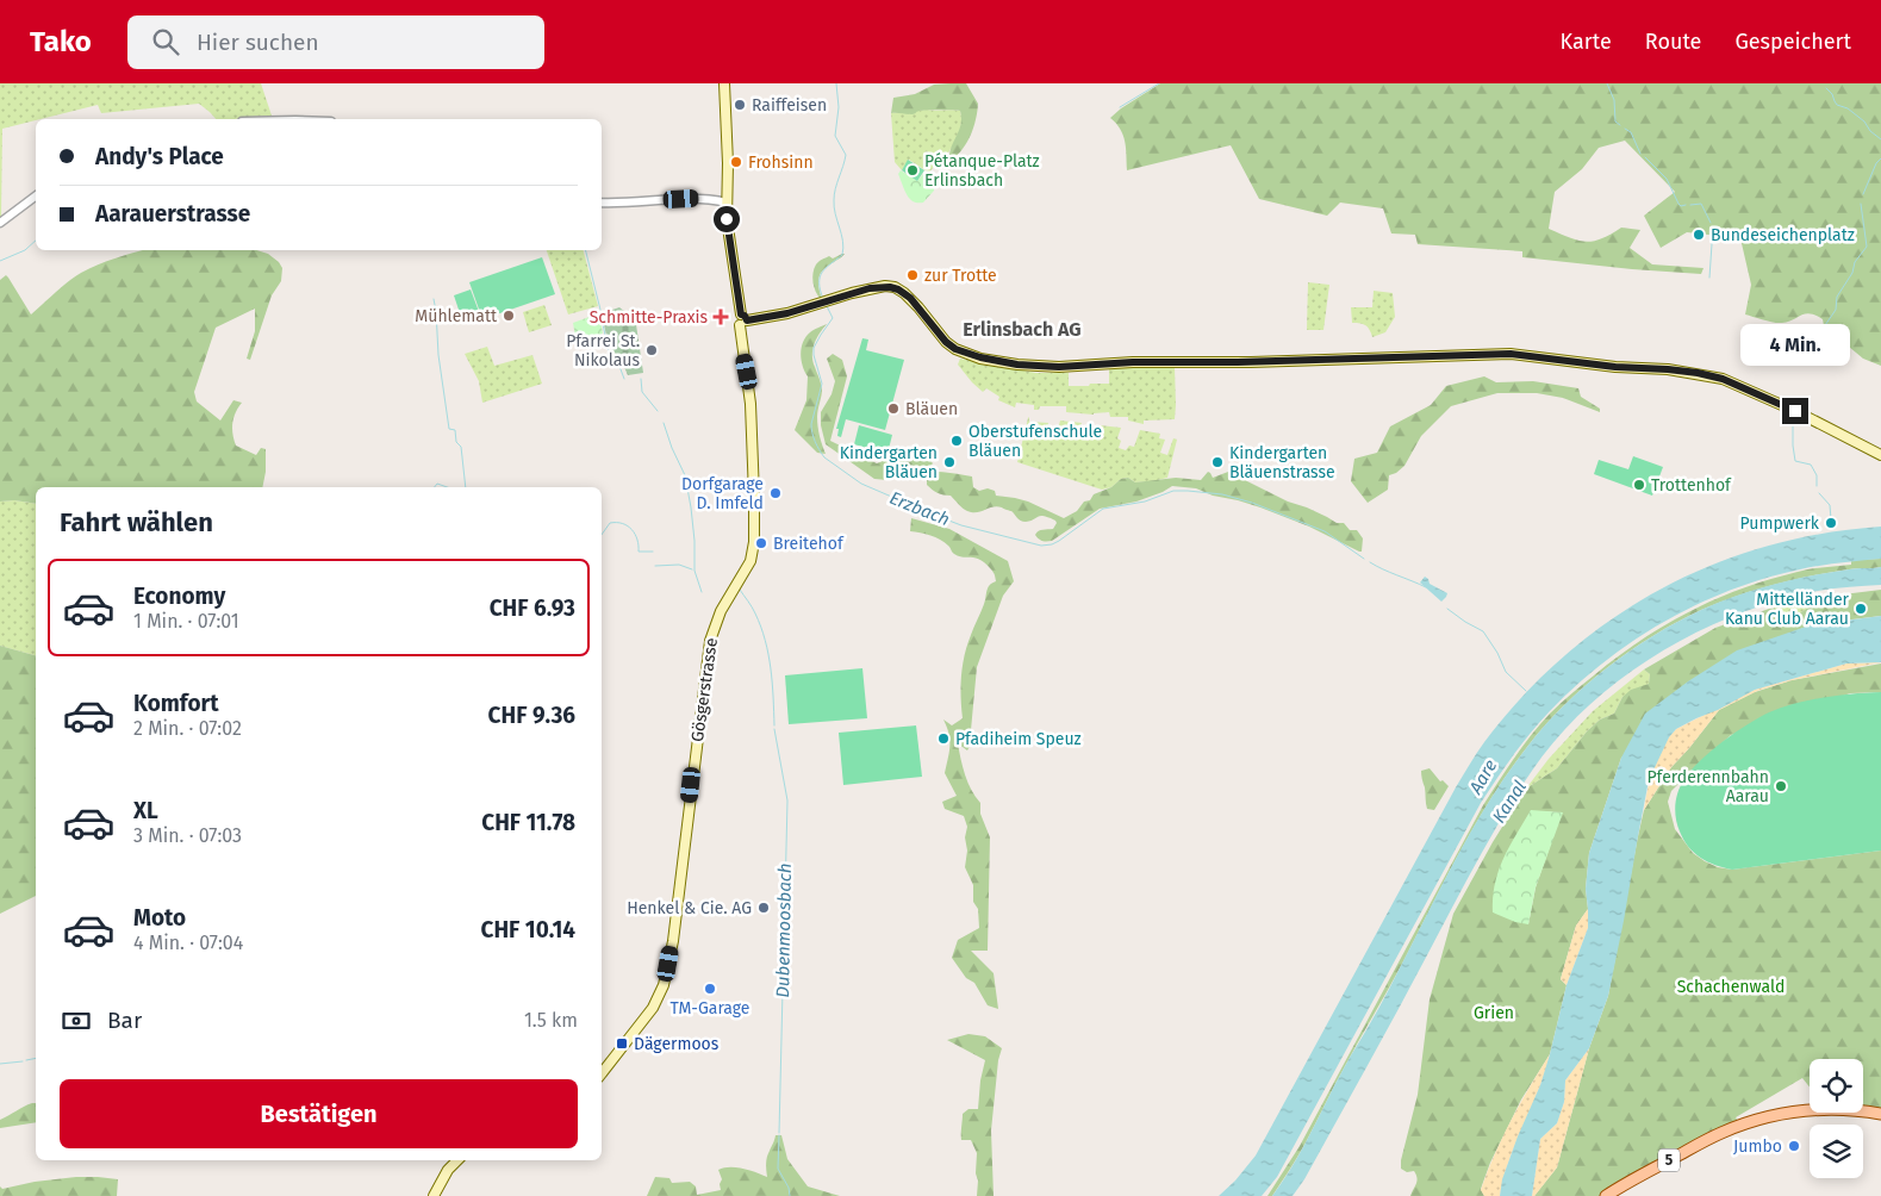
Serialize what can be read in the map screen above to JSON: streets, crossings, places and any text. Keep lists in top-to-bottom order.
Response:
{
  "streets": {
    "main road": ["Gösgerstrasse", "5"]
  },
  "districts": ["Erlinsbach AG"],
  "water": [
    "Erzbach",
    "Aare",
    "Kanal",
    "Dubenmoosbach"
  ],
  "parks": ["Schachenwald", "Grien"],
  "places": {
    "other": [
      "Raiffeisen",
      "Frohsinn",
      "Pétanque-Platz Erlinsbach",
      "Bundeseichenplatz",
      "zur Trotte",
      "Mühlematt",
      "Pfarrei St. Nikolaus",
      "Bläuen",
      "Oberstufenschule Bläuen",
      "Kindergarten Bläuen",
      "Kindergarten Bläuenstrasse",
      "Trottenhof",
      "Dorfgarage D. Imfeld",
      "Pumpwerk",
      "Breitehof",
      "Mittelländer Kanu Club Aarau",
      "Pfadiheim Speuz",
      "Pferderennbahn Aarau",
      "Henkel & Cie. AG",
      "TM-Garage",
      "Jumbo"
    ],
    "health": ["Schmitte-Praxis"],
    "transit": ["Dägermoos"]
  },
  "page": {
    "header": "Tako",
    "search": "Hier suchen",
    "nav": ["Karte", "Route", "Gespeichert"],
    "banner": ["Andy's Place", "Aarauerstrasse"],
    "bubble": "4 Min.",
    "heading": "Fahrt wählen",
    "list": [
      {
        "name": "Economy",
        "note": "1 Min. · 07:01",
        "value": "CHF 6.93"
      },
      {
        "name": "Komfort",
        "note": "2 Min. · 07:02",
        "value": "CHF 9.36"
      },
      {
        "name": "XL",
        "note": "3 Min. · 07:03",
        "value": "CHF 11.78"
      },
      {
        "name": "Moto",
        "note": "4 Min. · 07:04",
        "value": "CHF 10.14"
      }
    ],
    "pay": ["Bar", "1.5 km"],
    "buttons": "Bestätigen"
  }
}
